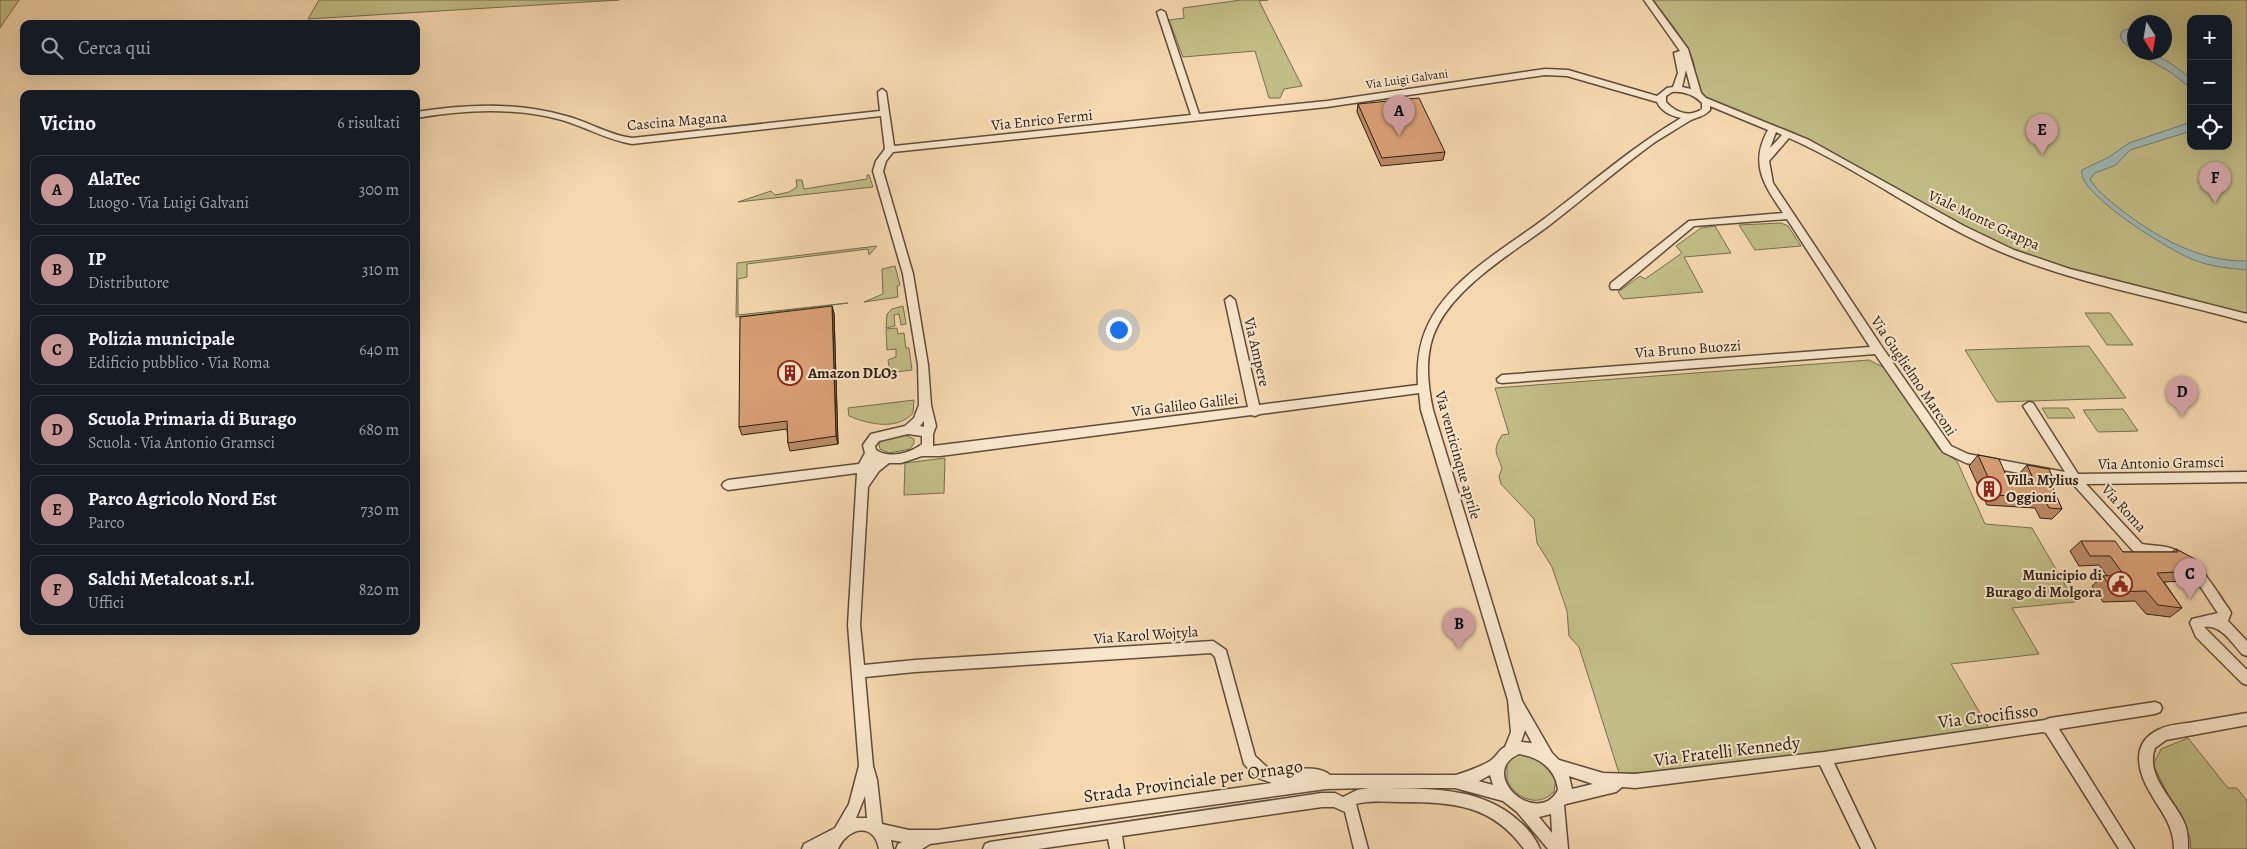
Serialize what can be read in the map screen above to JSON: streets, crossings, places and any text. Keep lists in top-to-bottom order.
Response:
{
  "streets": {
    "street": [
      "Via Luigi Galvani",
      "Via Enrico Fermi",
      "Cascina Magana",
      "Viale Monte Grappa",
      "Via Bruno Buozzi",
      "Via Ampere",
      "Via Guglielmo Marconi",
      "Via Galileo Galilei",
      "Via venticinque aprile",
      "Via Antonio Gramsci",
      "Via Roma",
      "Via Karol Wojtyla",
      "Via Crocifisso",
      "Via Fratelli Kennedy",
      "Strada Provinciale per Ornago"
    ]
  },
  "crossings": [
    ["Via Luigi Galvani", "Via Enrico Fermi"],
    ["Viale Monte Grappa", "Via Guglielmo Marconi"],
    ["Viale Monte Grappa", "Via venticinque aprile"],
    ["Via Bruno Buozzi", "Via Guglielmo Marconi"],
    ["Via Ampere", "Via Galileo Galilei"],
    ["Via Guglielmo Marconi", "Via Antonio Gramsci"],
    ["Via Guglielmo Marconi", "Via Roma"],
    ["Via Galileo Galilei", "Via venticinque aprile"],
    ["Via venticinque aprile", "Via Fratelli Kennedy"],
    ["Via venticinque aprile", "Strada Provinciale per Ornago"],
    ["Via Antonio Gramsci", "Via Roma"],
    ["Via Karol Wojtyla", "Strada Provinciale per Ornago"],
    ["Via Crocifisso", "Via Fratelli Kennedy"],
    ["Via Fratelli Kennedy", "Strada Provinciale per Ornago"]
  ],
  "places": {
    "building": ["Amazon DLO3", "Villa Mylius Oggioni"],
    "public building": ["Municipio di Burago di Molgora"]
  },
  "north": "bottom",
  "page": {
    "map_buttons": ["+", "−"],
    "search": "Cerca qui",
    "heading": ["Vicino", "6 risultati"],
    "pins": [
      "A",
      "E",
      "F",
      "D",
      "C",
      "B"
    ],
    "list": [
      {
        "mark": "A",
        "name": "AlaTec",
        "note": "Luogo · Via Luigi Galvani",
        "value": "300 m"
      },
      {
        "mark": "B",
        "name": "IP",
        "note": "Distributore",
        "value": "310 m"
      },
      {
        "mark": "C",
        "name": "Polizia municipale",
        "note": "Edificio pubblico · Via Roma",
        "value": "640 m"
      },
      {
        "mark": "D",
        "name": "Scuola Primaria di Burago",
        "note": "Scuola · Via Antonio Gramsci",
        "value": "680 m"
      },
      {
        "mark": "E",
        "name": "Parco Agricolo Nord Est",
        "note": "Parco",
        "value": "730 m"
      },
      {
        "mark": "F",
        "name": "Salchi Metalcoat s.r.l.",
        "note": "Uffici",
        "value": "820 m"
      }
    ]
  }
}
